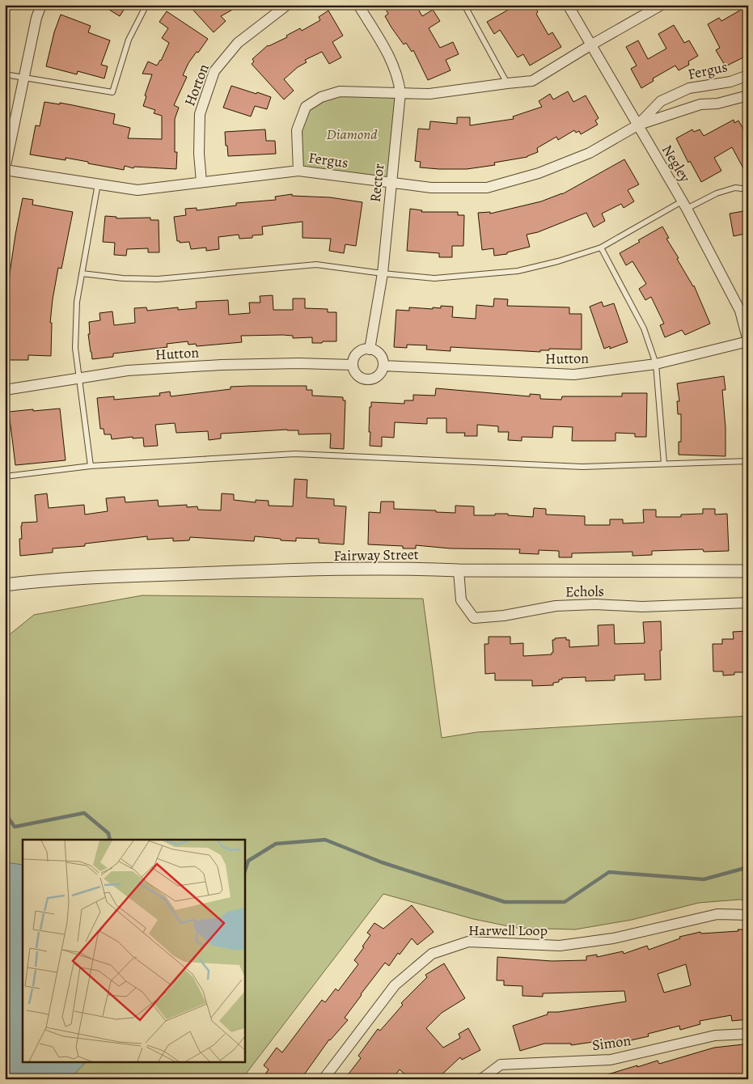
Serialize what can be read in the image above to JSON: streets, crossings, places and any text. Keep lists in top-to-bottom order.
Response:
{
  "streets": {
    "street": [
      "Fergus",
      "Horton",
      "Negley",
      "Rector",
      "Hutton",
      "Fairway Street",
      "Echols",
      "Harwell Loop",
      "Simon"
    ]
  },
  "crossings": [
    ["Fergus", "Horton"],
    ["Fergus", "Negley"],
    ["Fergus", "Rector"],
    ["Negley", "Hutton"],
    ["Rector", "Hutton"],
    ["Fairway Street", "Echols"]
  ],
  "parks": ["Diamond"]
}
